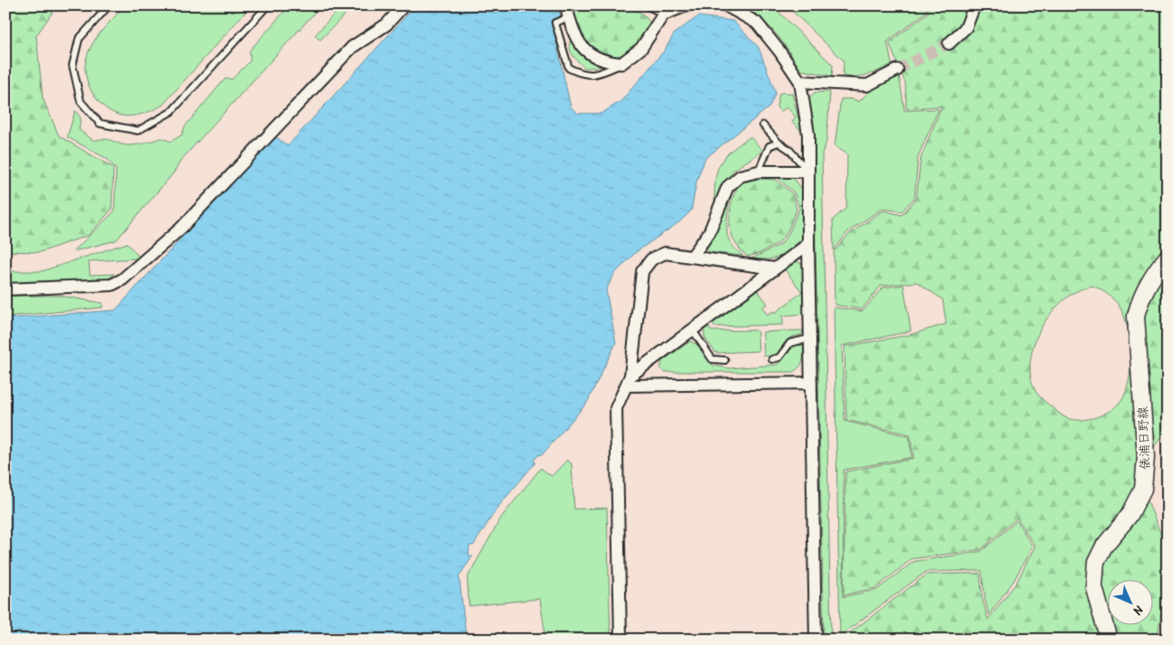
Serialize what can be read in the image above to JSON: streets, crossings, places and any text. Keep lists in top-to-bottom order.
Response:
{
  "streets": {
    "main road": ["俵浦日野線"]
  },
  "north": "bottom right"
}
